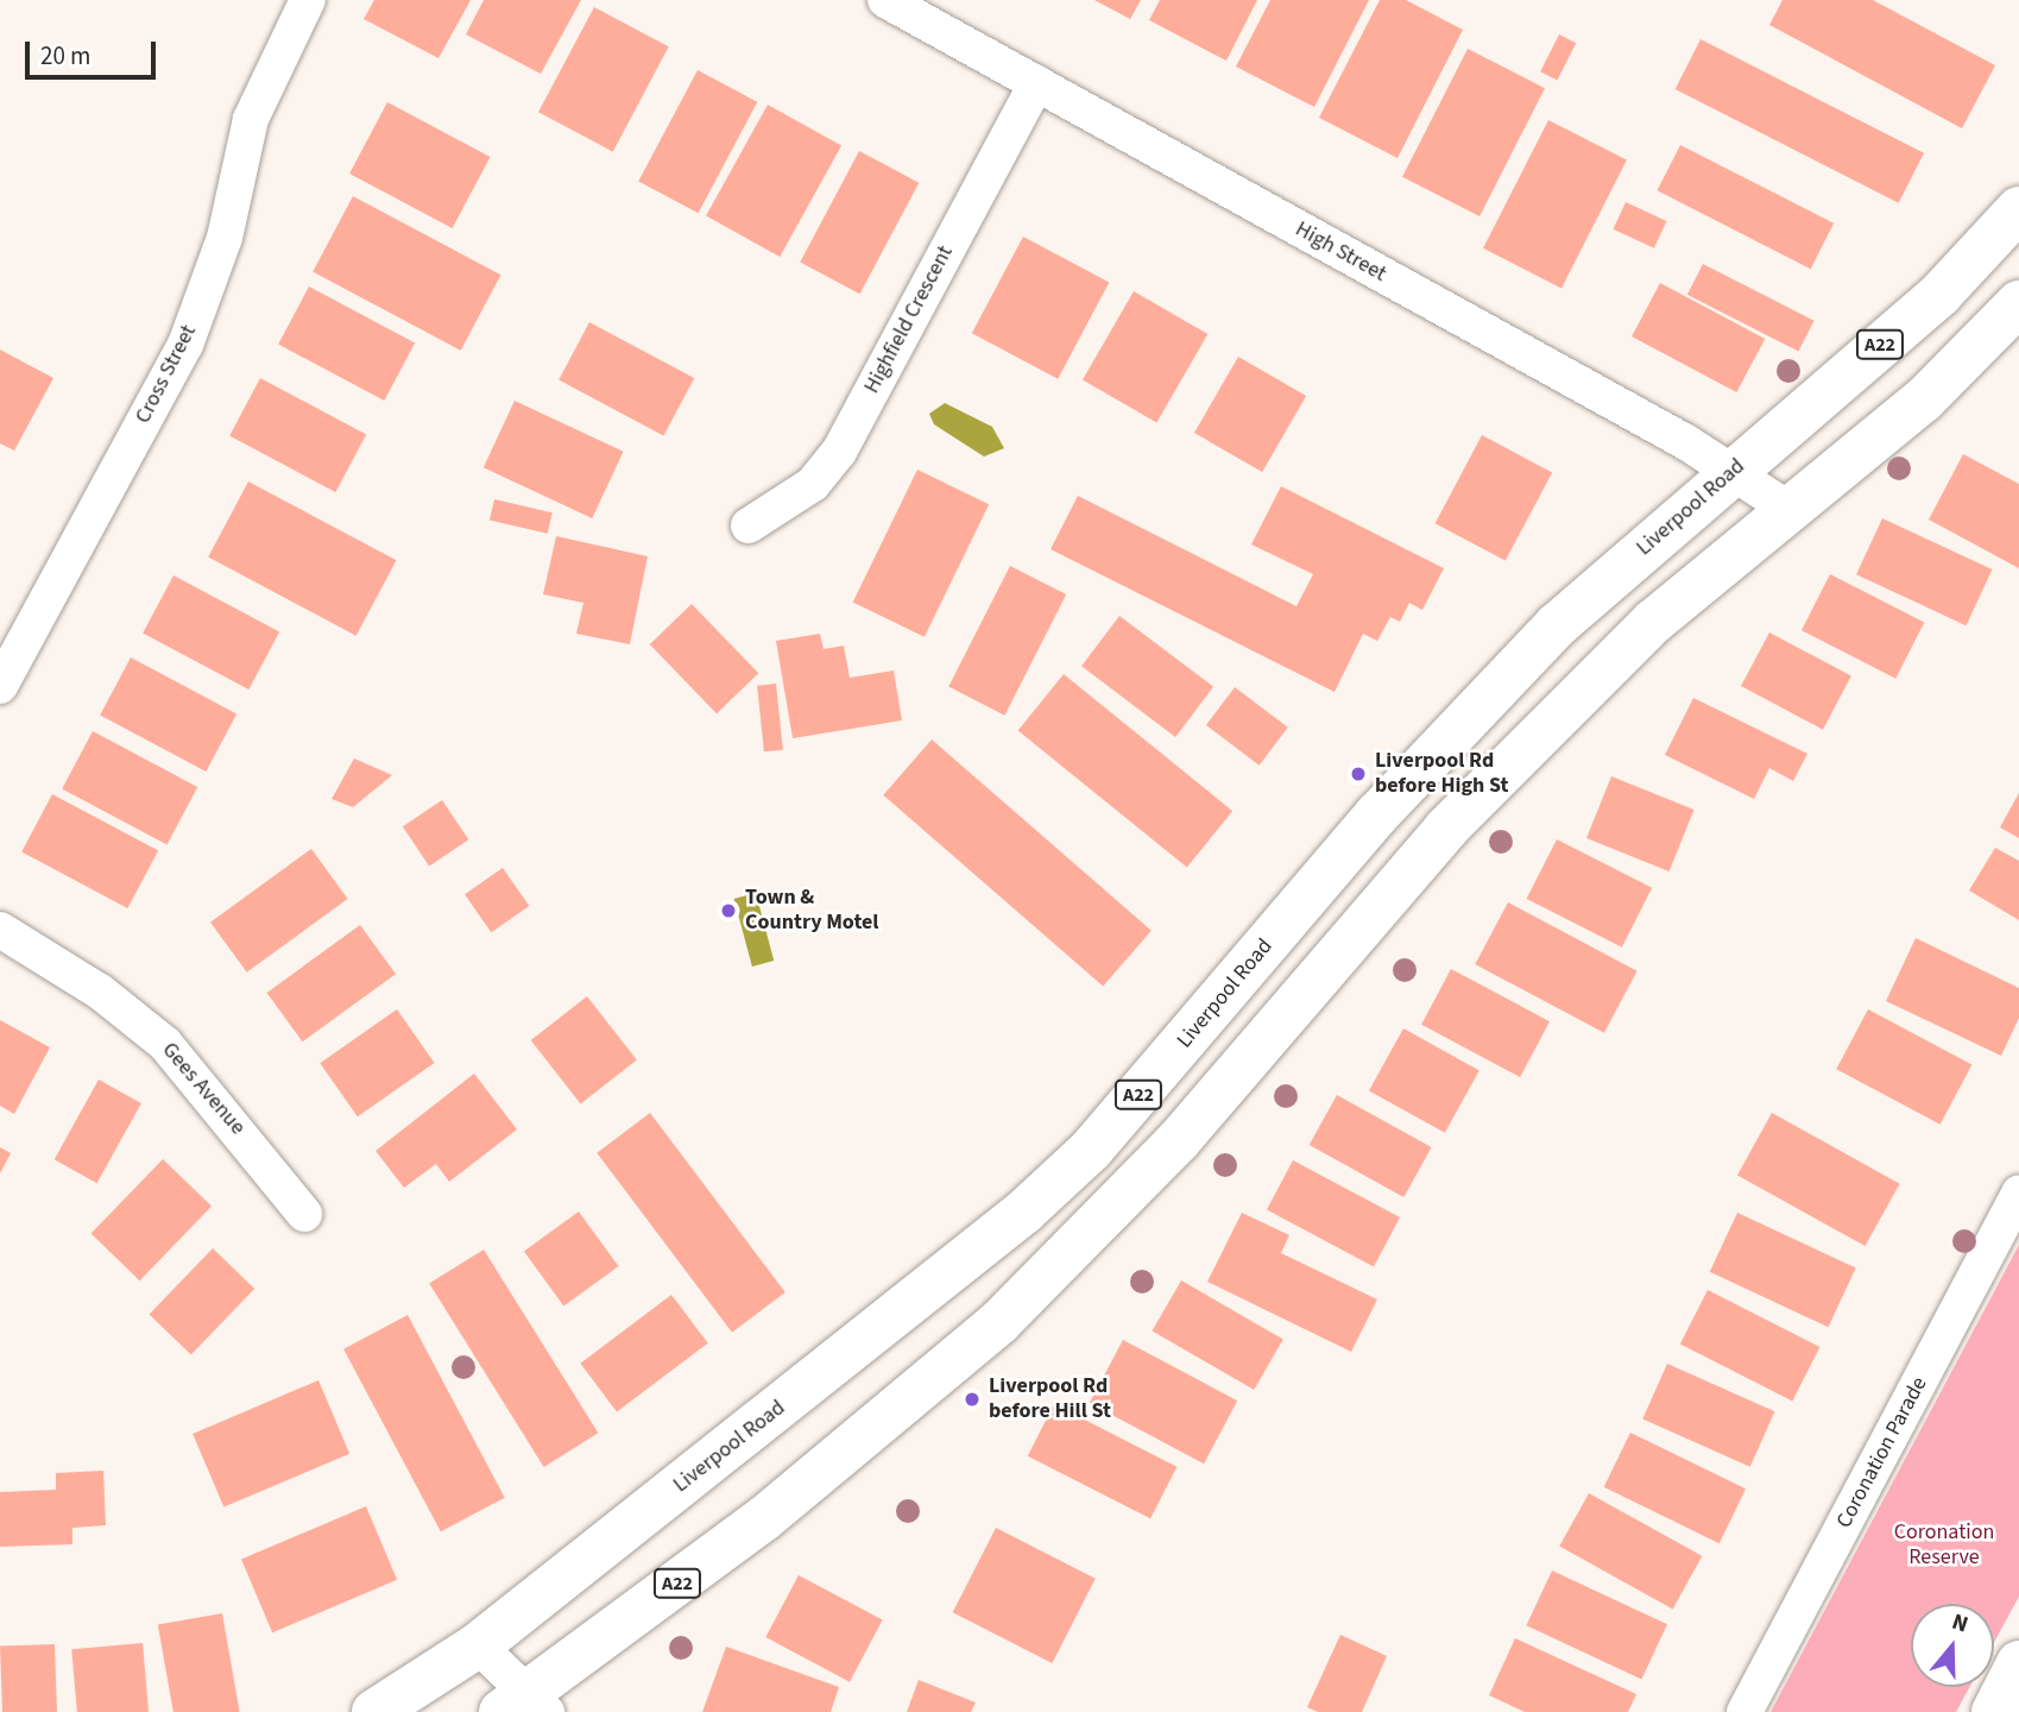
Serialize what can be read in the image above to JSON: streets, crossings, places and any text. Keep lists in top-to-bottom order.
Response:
{
  "streets": {
    "main road": ["A22", "Liverpool Road"],
    "street": [
      "High Street",
      "Highfield Crescent",
      "Cross Street",
      "Gees Avenue",
      "Coronation Parade"
    ]
  },
  "crossings": [
    ["High Street", "Highfield Crescent"],
    ["High Street", "A22"],
    ["High Street", "Liverpool Road"]
  ],
  "parks": ["Coronation Reserve"],
  "places": ["Liverpool Rd before High St", "Town & Country Motel", "Liverpool Rd before Hill St"],
  "scale_bar": "20 m",
  "north": "top"
}
